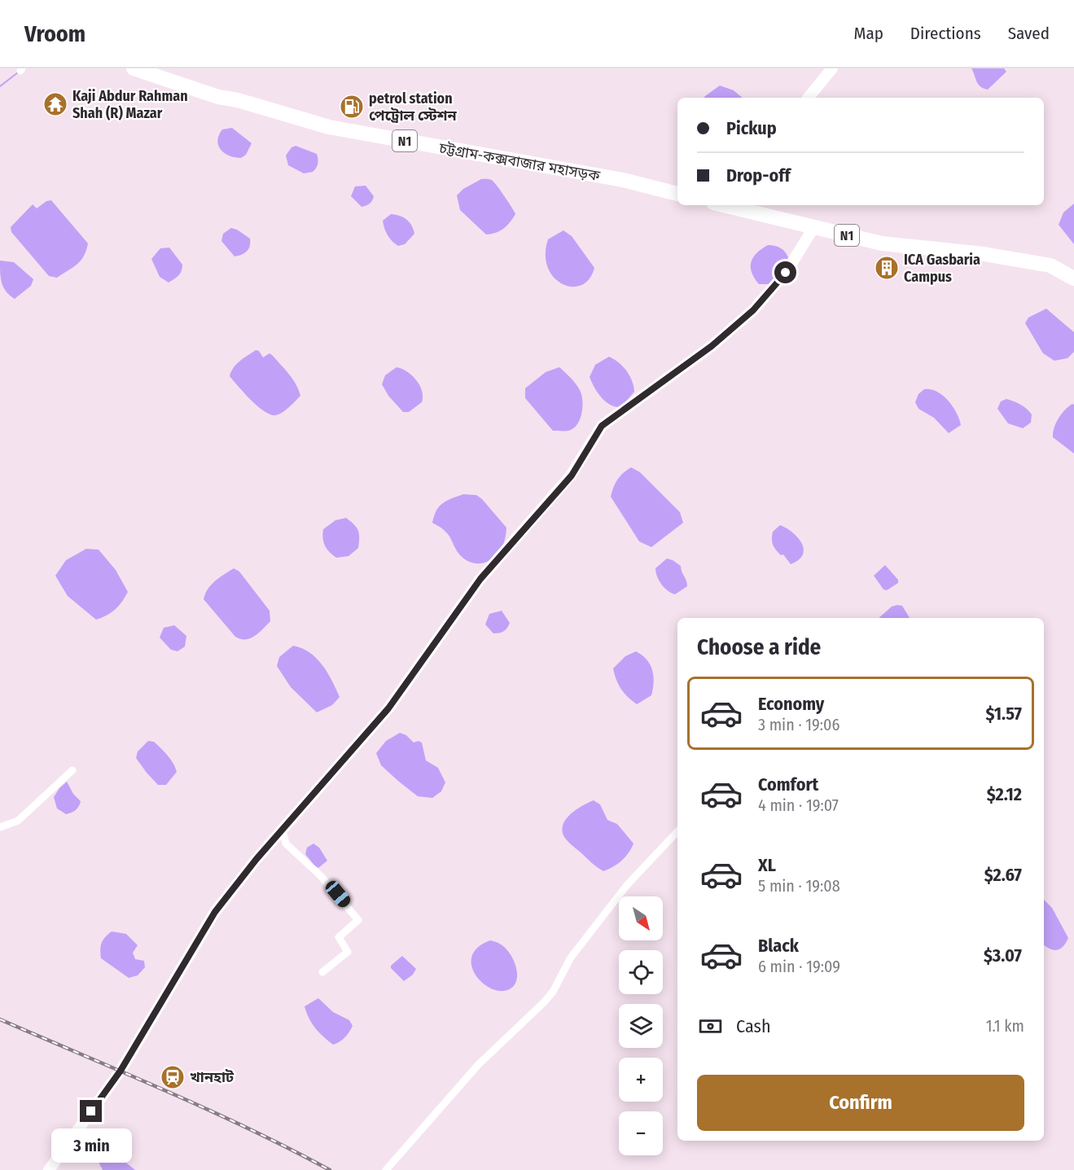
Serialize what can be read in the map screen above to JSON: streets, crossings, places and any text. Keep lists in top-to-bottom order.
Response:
{
  "streets": {
    "highway": ["N1", "চট্টগ্রাম-কক্সবাজার মহাসড়ক"]
  },
  "places": {
    "temple": ["Kaji Abdur Rahman Shah (R) Mazar"],
    "fuel station": ["petrol station পেট্রোল স্টেশন"],
    "building": ["ICA Gasbaria Campus"],
    "station": ["খানহাট"]
  },
  "north": "bottom right",
  "page": {
    "header": "Vroom",
    "nav": ["Map", "Directions", "Saved"],
    "banner": ["Pickup", "Drop-off"],
    "heading": "Choose a ride",
    "list": [
      {
        "name": "Economy",
        "note": "3 min · 19:06",
        "value": "$1.57"
      },
      {
        "name": "Comfort",
        "note": "4 min · 19:07",
        "value": "$2.12"
      },
      {
        "name": "XL",
        "note": "5 min · 19:08",
        "value": "$2.67"
      },
      {
        "name": "Black",
        "note": "6 min · 19:09",
        "value": "$3.07"
      }
    ],
    "map_buttons": ["+", "−"],
    "pay": ["Cash", "1.1 km"],
    "buttons": "Confirm",
    "bubble": "3 min"
  }
}
